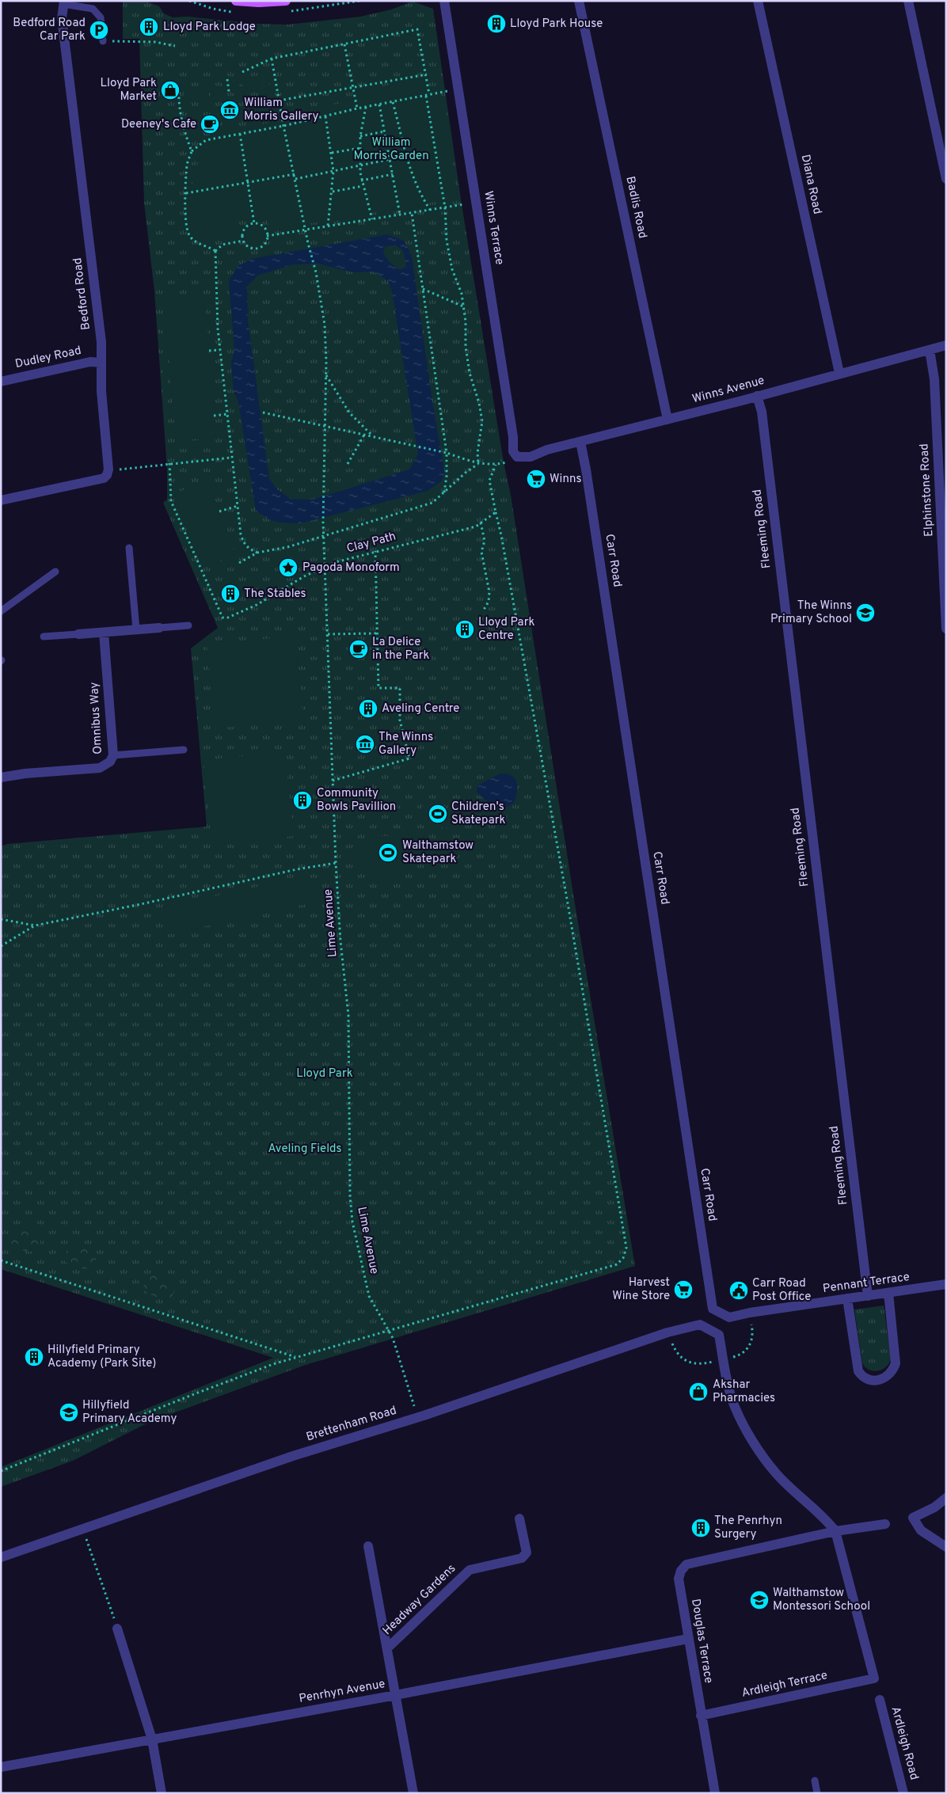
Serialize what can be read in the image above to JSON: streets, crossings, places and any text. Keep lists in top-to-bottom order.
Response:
{
  "streets": {
    "street": [
      "Diana Road",
      "Badlis Road",
      "Winns Terrace",
      "Bedford Road",
      "Dudley Road",
      "Winns Avenue",
      "Elphinstone Road",
      "Fleeming Road",
      "Carr Road",
      "Omnibus Way",
      "Pennant Terrace",
      "Brettenham Road",
      "Headway Gardens",
      "Douglas Terrace",
      "Ardleigh Terrace",
      "Penrhyn Avenue",
      "Ardleigh Road"
    ],
    "path": ["Clay Path", "Lime Avenue"]
  },
  "crossings": [
    ["Diana Road", "Winns Avenue"],
    ["Badlis Road", "Winns Avenue"],
    ["Winns Terrace", "Winns Avenue"],
    ["Bedford Road", "Dudley Road"],
    ["Winns Avenue", "Elphinstone Road"],
    ["Winns Avenue", "Fleeming Road"],
    ["Winns Avenue", "Carr Road"],
    ["Fleeming Road", "Pennant Terrace"],
    ["Clay Path", "Lime Avenue"],
    ["Carr Road", "Pennant Terrace"],
    ["Douglas Terrace", "Ardleigh Terrace"],
    ["Douglas Terrace", "Penrhyn Avenue"]
  ],
  "parks": ["William Morris Garden", "Lloyd Park", "Aveling Fields"],
  "places": {
    "building": [
      "Lloyd Park House",
      "Lloyd Park Lodge",
      "The Stables",
      "Lloyd Park Centre",
      "Aveling Centre",
      "Community Bowls Pavillion",
      "Hillyfield Primary Academy (Park Site)",
      "The Penrhyn Surgery"
    ],
    "parking": ["Bedford Road Car Park"],
    "shop": ["Lloyd Park Market", "Akshar Pharmacies"],
    "museum": ["William Morris Gallery", "The Winns Gallery"],
    "cafe": ["Deeney's Cafe", "La Delice in the Park"],
    "supermarket": ["Winns", "Harvest Wine Store"],
    "place": ["Pagoda Monoform"],
    "school or university": ["The Winns Primary School", "Hillyfield Primary Academy", "Walthamstow Montessori School"],
    "sports": ["Children's Skatepark", "Walthamstow Skatepark"],
    "public building": ["Carr Road Post Office"]
  }
}
